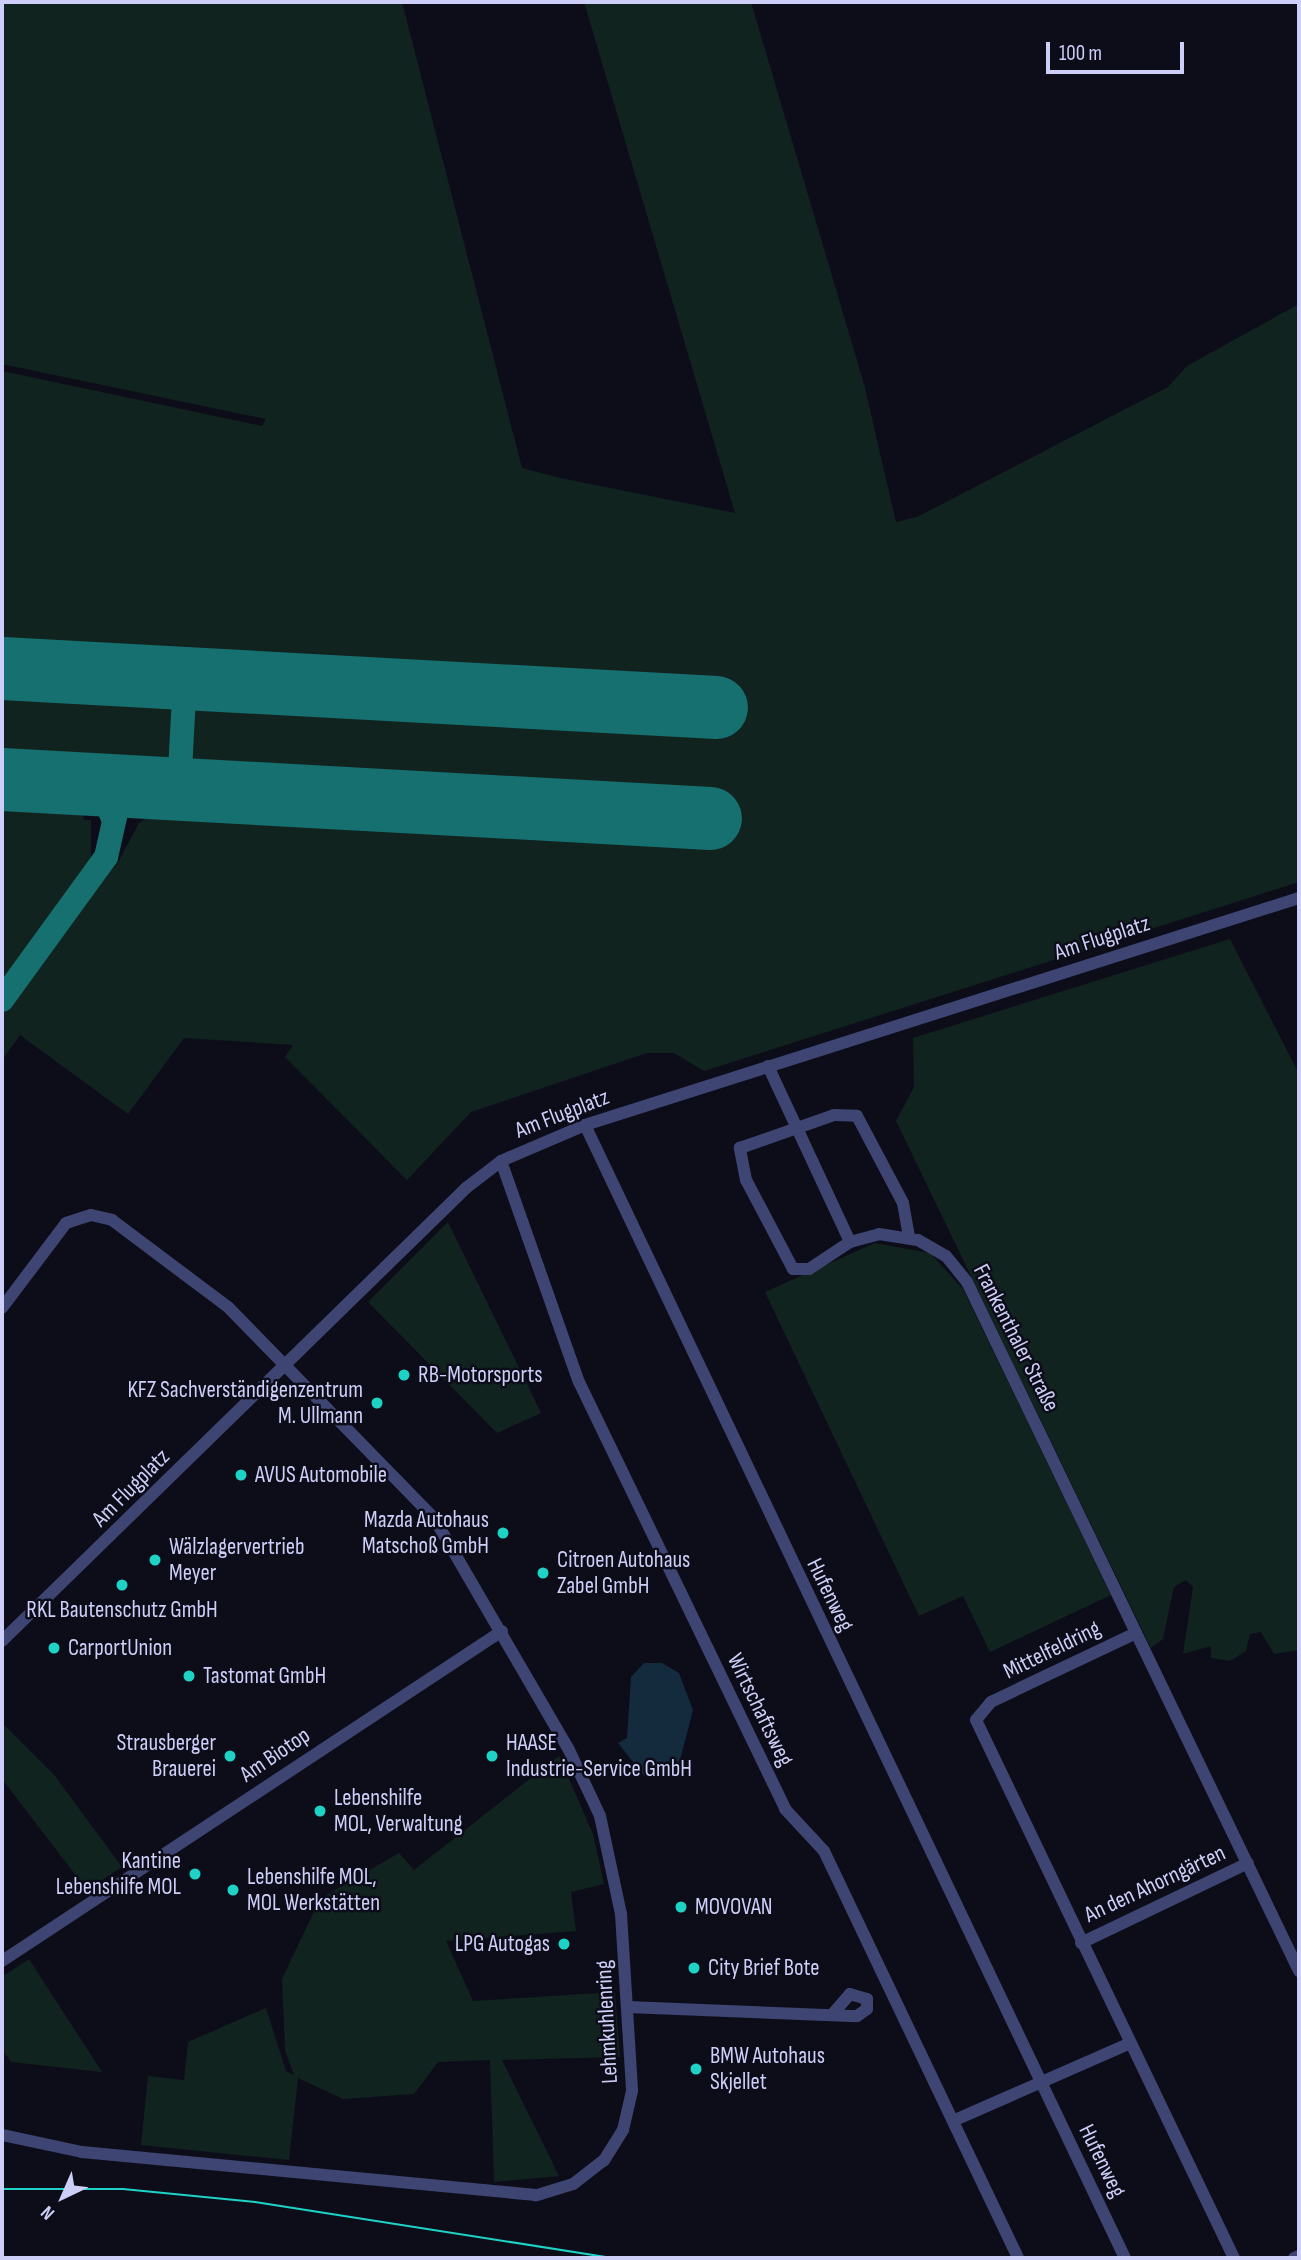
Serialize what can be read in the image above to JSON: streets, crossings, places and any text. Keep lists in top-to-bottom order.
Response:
{
  "streets": {
    "street": [
      "Am Flugplatz",
      "Frankenthaler Straße",
      "Hufenweg",
      "Mittelfeldring",
      "Wirtschaftsweg",
      "Am Biotop",
      "An den Ahorngärten",
      "Lehmkuhlenring"
    ]
  },
  "crossings": [
    ["Am Flugplatz", "Hufenweg"],
    ["Am Flugplatz", "Wirtschaftsweg"],
    ["Am Flugplatz", "Lehmkuhlenring"],
    ["Frankenthaler Straße", "Mittelfeldring"],
    ["Mittelfeldring", "An den Ahorngärten"],
    ["Am Biotop", "Lehmkuhlenring"]
  ],
  "places": [
    "RB-Motorsports",
    "KFZ Sachverständigenzentrum M. Ullmann",
    "AVUS Automobile",
    "Mazda Autohaus Matschoß GmbH",
    "Wälzlagervertrieb Meyer",
    "Citroen Autohaus Zabel GmbH",
    "RKL Bautenschutz GmbH",
    "CarportUnion",
    "Tastomat GmbH",
    "Strausberger Brauerei",
    "HAASE Industrie-Service GmbH",
    "Lebenshilfe MOL, Verwaltung",
    "Kantine Lebenshilfe MOL",
    "Lebenshilfe MOL, MOL Werkstätten",
    "MOVOVAN",
    "LPG Autogas",
    "City Brief Bote",
    "BMW Autohaus Skjellet"
  ],
  "scale_bar": "100 m",
  "north": "bottom left"
}
